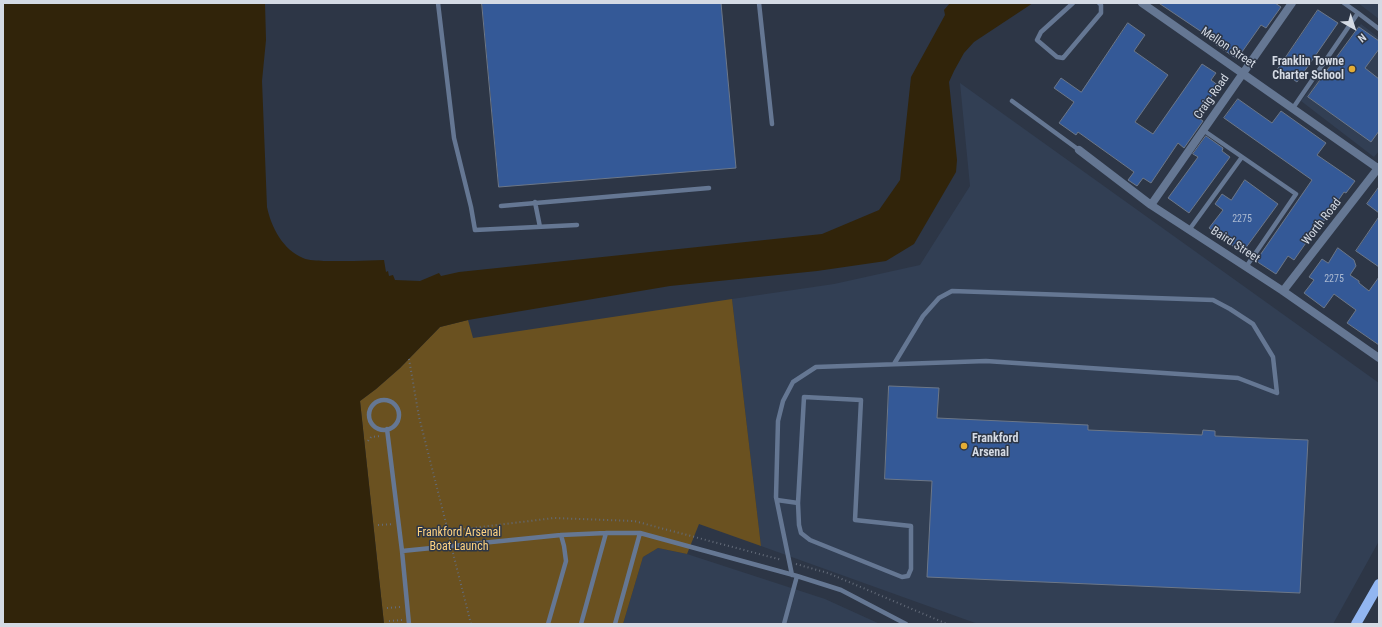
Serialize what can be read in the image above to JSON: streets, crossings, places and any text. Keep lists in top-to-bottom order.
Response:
{
  "streets": {
    "street": [
      "Mellon Street",
      "Craig Road",
      "Worth Road",
      "Baird Street"
    ]
  },
  "crossings": [
    ["Mellon Street", "Craig Road"],
    ["Mellon Street", "Worth Road"],
    ["Craig Road", "Baird Street"],
    ["Worth Road", "Baird Street"]
  ],
  "parks": ["Frankford Arsenal Boat Launch"],
  "places": ["Franklin Towne Charter School", "Frankford Arsenal"],
  "house_numbers": ["2275", "2275"],
  "north": "bottom right"
}
